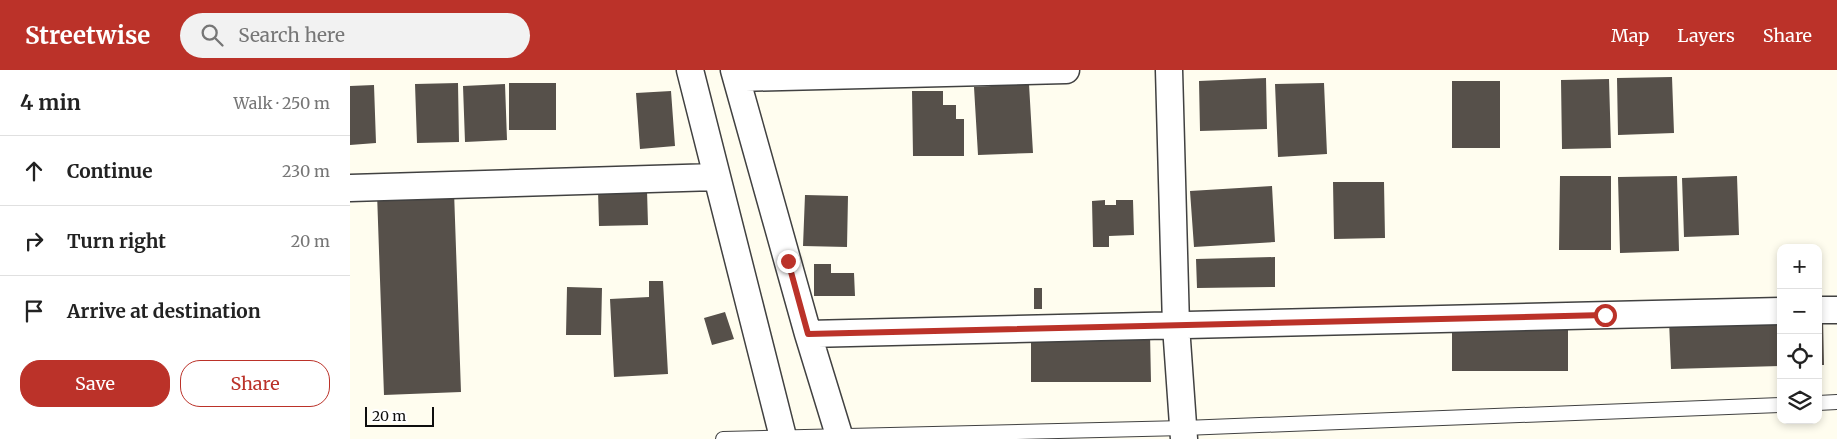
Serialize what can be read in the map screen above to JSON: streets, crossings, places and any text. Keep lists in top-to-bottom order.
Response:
{
  "scale_bar": "20 m",
  "page": {
    "header": "Streetwise",
    "search": "Search here",
    "nav": ["Map", "Layers", "Share"],
    "heading": ["4 min", "Walk · 250 m"],
    "list": [
      ["Continue", "230 m"],
      ["Turn right", "20 m"],
      "Arrive at destination"
    ],
    "map_buttons": ["+", "−"],
    "buttons": ["Save", "Share"],
    "scale": "20 m"
  }
}
